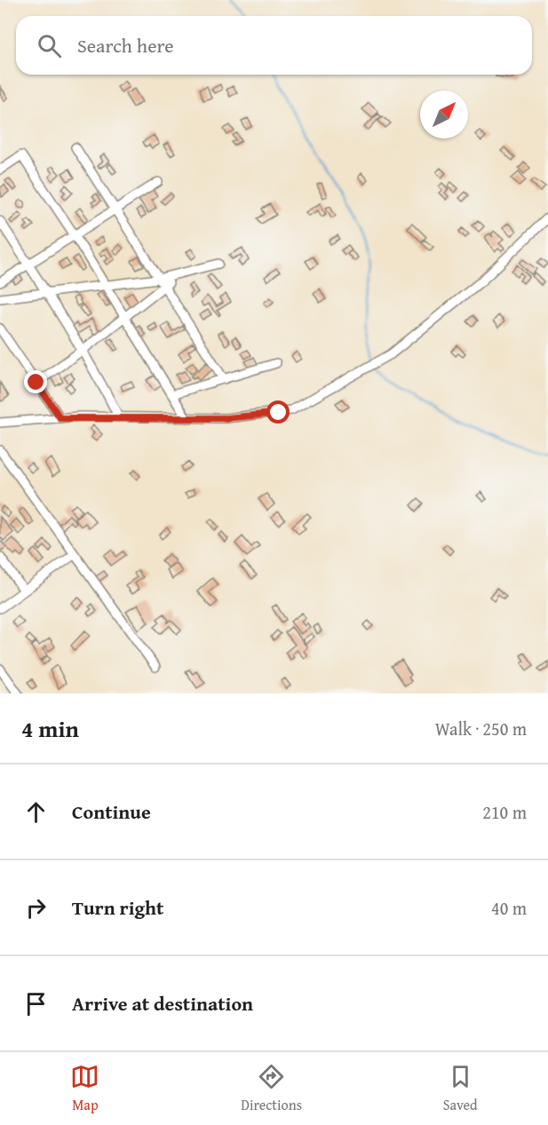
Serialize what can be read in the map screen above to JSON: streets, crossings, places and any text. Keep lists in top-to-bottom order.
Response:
{
  "north": "top right",
  "page": {
    "search": "Search here",
    "heading": ["4 min", "Walk · 250 m"],
    "list": [
      ["Continue", "210 m"],
      ["Turn right", "40 m"],
      "Arrive at destination"
    ],
    "nav": ["Map", "Directions", "Saved"]
  }
}
